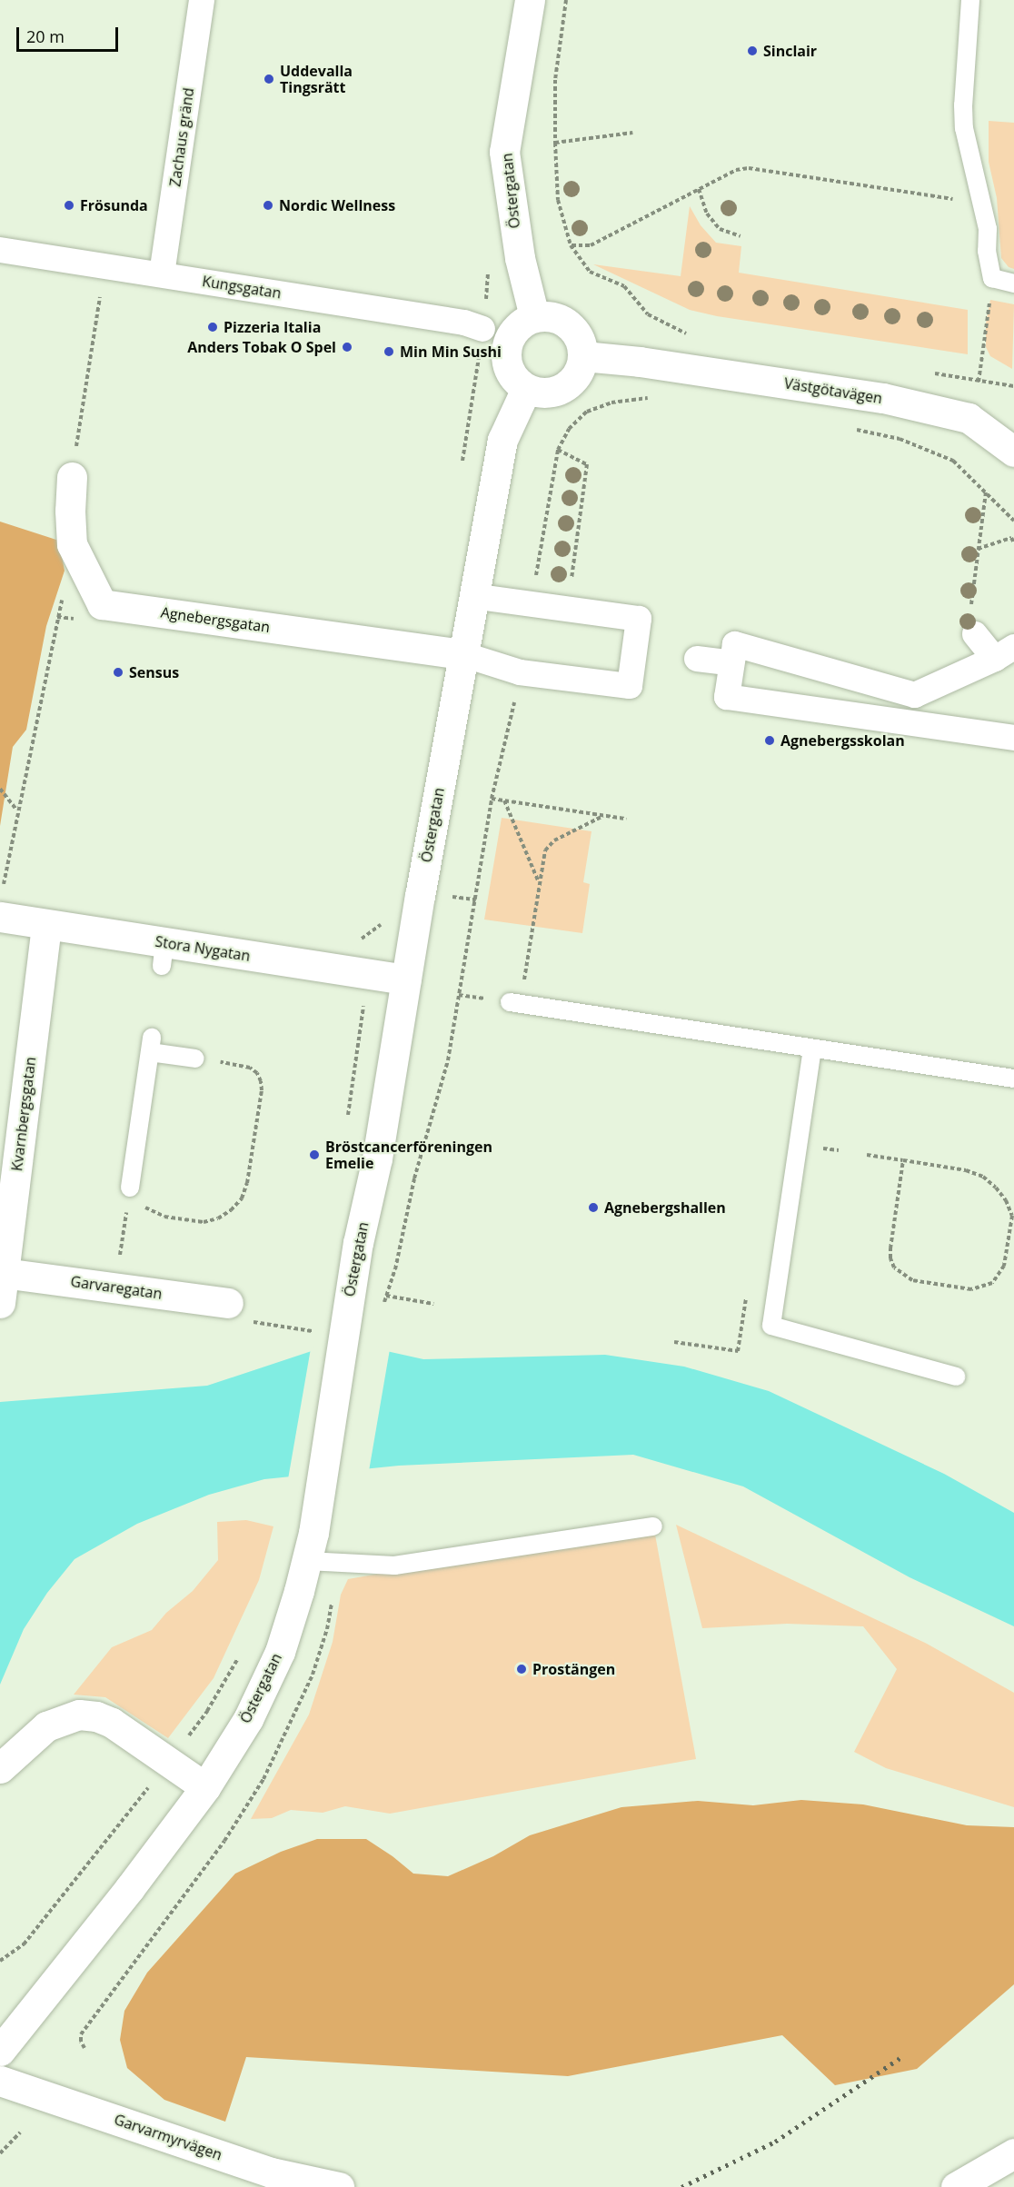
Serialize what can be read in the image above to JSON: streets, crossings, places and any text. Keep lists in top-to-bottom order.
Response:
{
  "streets": {
    "street": [
      "Zachaus gränd",
      "Östergatan",
      "Kungsgatan",
      "Västgötavägen",
      "Agnebergsgatan",
      "Stora Nygatan",
      "Kvarnbergsgatan",
      "Garvaregatan",
      "Garvarmyrvägen"
    ]
  },
  "crossings": [
    ["Zachaus gränd", "Kungsgatan"],
    ["Östergatan", "Västgötavägen"],
    ["Östergatan", "Agnebergsgatan"],
    ["Östergatan", "Stora Nygatan"],
    ["Stora Nygatan", "Kvarnbergsgatan"],
    ["Kvarnbergsgatan", "Garvaregatan"]
  ],
  "places": [
    "Sinclair",
    "Uddevalla Tingsrätt",
    "Frösunda",
    "Nordic Wellness",
    "Pizzeria Italia",
    "Anders Tobak O Spel",
    "Min Min Sushi",
    "Sensus",
    "Agnebergsskolan",
    "Bröstcancerföreningen Emelie",
    "Agnebergshallen",
    "Prostängen"
  ],
  "scale_bar": "20 m"
}
